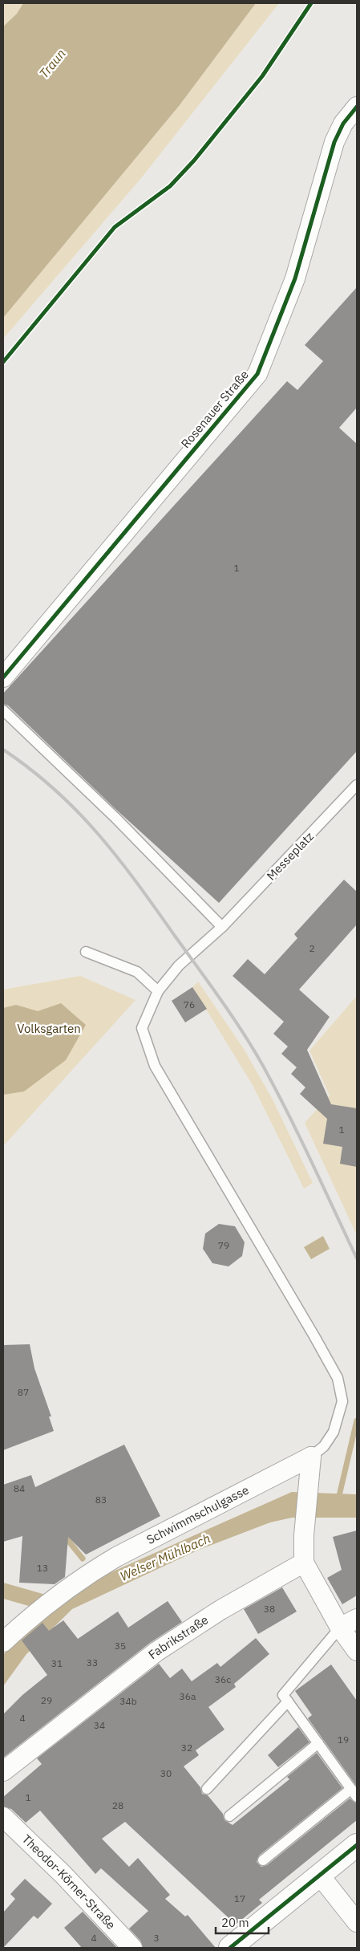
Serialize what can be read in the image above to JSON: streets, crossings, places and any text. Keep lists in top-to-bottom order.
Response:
{
  "streets": {
    "street": [
      "Rosenauer Straße",
      "Schwimmschulgasse",
      "Fabrikstraße",
      "Theodor-Körner-Straße"
    ],
    "lane": ["Messeplatz"]
  },
  "crossings": [
    ["Messeplatz", "Schwimmschulgasse"]
  ],
  "water": ["Traun", "Welser Mühlbach"],
  "parks": ["Volksgarten"],
  "house_numbers": [
    "1",
    "2",
    "76",
    "1",
    "79",
    "87",
    "84",
    "83",
    "13",
    "38",
    "35",
    "33",
    "31",
    "36c",
    "36a",
    "29",
    "34b",
    "4",
    "34",
    "19",
    "32",
    "30",
    "1",
    "28",
    "17",
    "4",
    "3"
  ],
  "scale_bar": "20 m"
}
